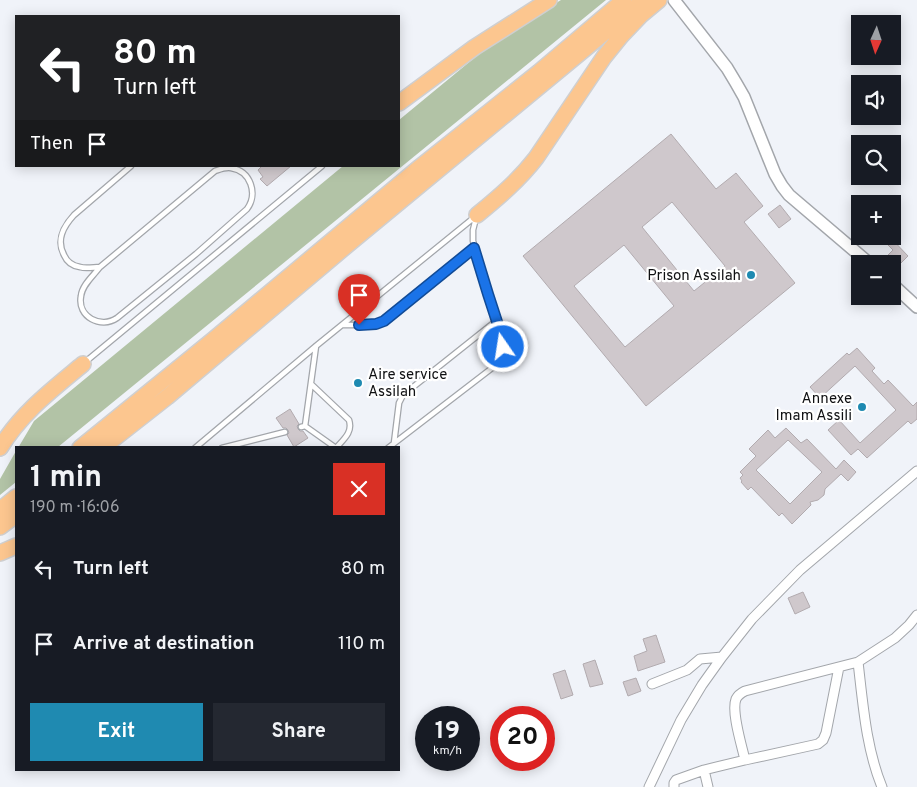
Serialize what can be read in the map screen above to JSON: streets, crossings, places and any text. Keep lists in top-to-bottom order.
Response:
{
  "places": ["Prison Assilah", "Aire service Assilah", "Annexe Imam Assili"],
  "north": "bottom",
  "page": {
    "map_buttons": ["+", "−"],
    "turn": ["80 m", "Turn left"],
    "then": "Then",
    "heading": ["1 min", "190 m · 16:06"],
    "list": [
      {
        "name": "Turn left",
        "value": "80 m"
      },
      {
        "name": "Arrive at destination",
        "value": "110 m"
      }
    ],
    "buttons": ["Exit", "Share"],
    "speed": "19 km/h",
    "limit": "20"
  }
}
